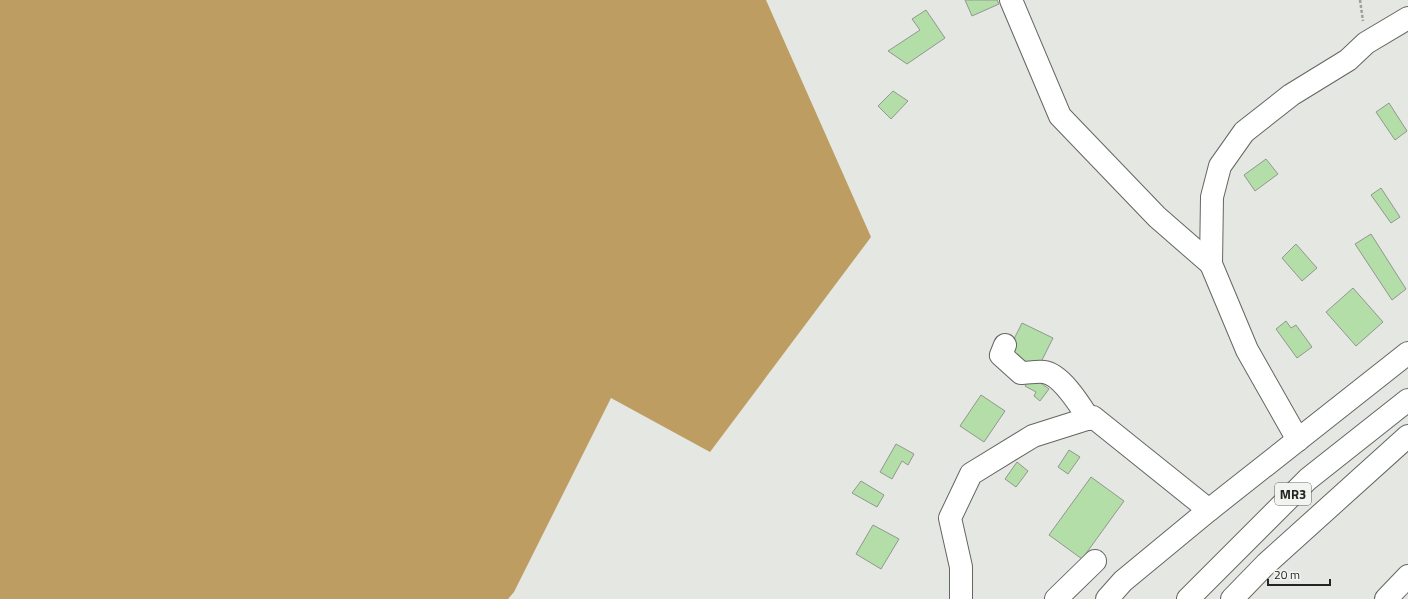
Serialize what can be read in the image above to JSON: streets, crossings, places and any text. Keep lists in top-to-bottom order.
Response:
{
  "streets": {
    "main road": ["MR3"]
  },
  "scale_bar": "20 m"
}
